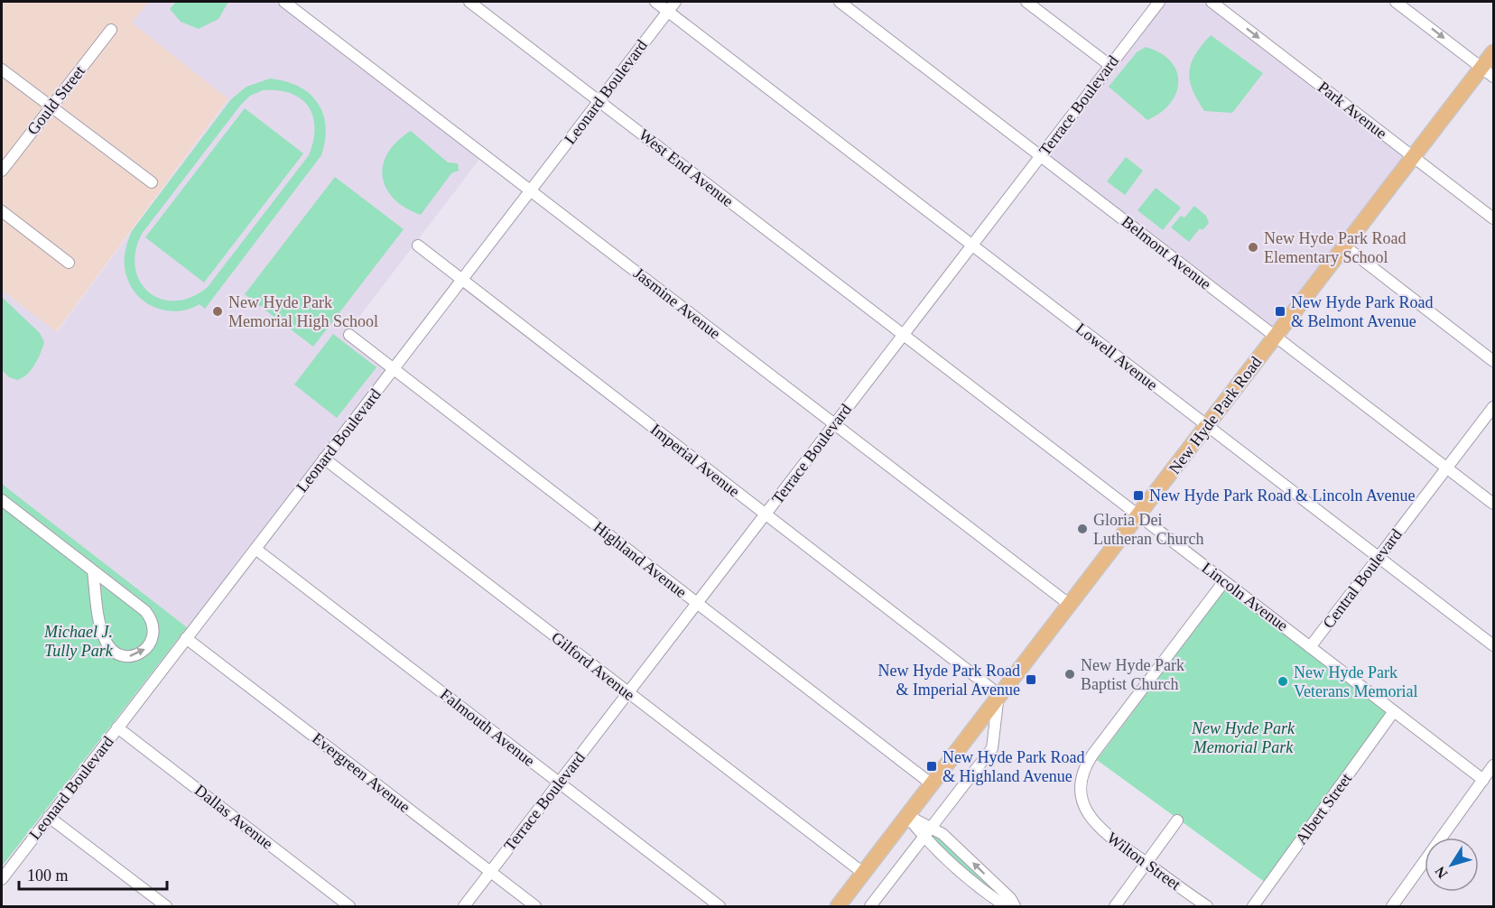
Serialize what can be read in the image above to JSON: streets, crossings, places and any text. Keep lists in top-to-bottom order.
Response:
{
  "streets": {
    "main road": ["New Hyde Park Road"],
    "street": [
      "Leonard Boulevard",
      "Gould Street",
      "Terrace Boulevard",
      "Park Avenue",
      "West End Avenue",
      "Belmont Avenue",
      "Jasmine Avenue",
      "Lowell Avenue",
      "Imperial Avenue",
      "Highland Avenue",
      "Central Boulevard",
      "Lincoln Avenue",
      "Gilford Avenue",
      "Falmouth Avenue",
      "Evergreen Avenue",
      "Albert Street",
      "Dallas Avenue",
      "Wilton Street"
    ]
  },
  "crossings": [
    ["Leonard Boulevard", "West End Avenue"],
    ["Leonard Boulevard", "Jasmine Avenue"],
    ["Leonard Boulevard", "Lowell Avenue"],
    ["Leonard Boulevard", "Imperial Avenue"],
    ["Leonard Boulevard", "Highland Avenue"],
    ["Leonard Boulevard", "Gilford Avenue"],
    ["Leonard Boulevard", "Falmouth Avenue"],
    ["Leonard Boulevard", "Evergreen Avenue"],
    ["Leonard Boulevard", "Dallas Avenue"],
    ["Terrace Boulevard", "West End Avenue"],
    ["Terrace Boulevard", "Belmont Avenue"],
    ["Terrace Boulevard", "Jasmine Avenue"],
    ["Terrace Boulevard", "Lowell Avenue"],
    ["Terrace Boulevard", "Imperial Avenue"],
    ["Terrace Boulevard", "Highland Avenue"],
    ["Terrace Boulevard", "Lincoln Avenue"],
    ["Terrace Boulevard", "Gilford Avenue"],
    ["Terrace Boulevard", "Falmouth Avenue"],
    ["Terrace Boulevard", "Evergreen Avenue"],
    ["Park Avenue", "New Hyde Park Road"],
    ["West End Avenue", "Lincoln Avenue"],
    ["Belmont Avenue", "New Hyde Park Road"],
    ["Belmont Avenue", "Central Boulevard"],
    ["Jasmine Avenue", "New Hyde Park Road"],
    ["Lowell Avenue", "New Hyde Park Road"],
    ["Lowell Avenue", "Central Boulevard"],
    ["New Hyde Park Road", "Imperial Avenue"],
    ["New Hyde Park Road", "Highland Avenue"],
    ["New Hyde Park Road", "Lincoln Avenue"],
    ["New Hyde Park Road", "Gilford Avenue"],
    ["Central Boulevard", "Lincoln Avenue"],
    ["Lincoln Avenue", "Albert Street"],
    ["Lincoln Avenue", "Wilton Street"]
  ],
  "one_way": ["Park Avenue"],
  "parks": ["Michael J. Tully Park", "New Hyde Park Memorial Park"],
  "places": {
    "other": [
      "New Hyde Park Road Elementary School",
      "New Hyde Park Memorial High School",
      "Gloria Dei Lutheran Church",
      "New Hyde Park Baptist Church",
      "New Hyde Park Veterans Memorial"
    ],
    "transit": [
      "New Hyde Park Road & Belmont Avenue",
      "New Hyde Park Road & Lincoln Avenue",
      "New Hyde Park Road & Imperial Avenue",
      "New Hyde Park Road & Highland Avenue"
    ]
  },
  "scale_bar": "100 m",
  "north": "bottom left"
}
